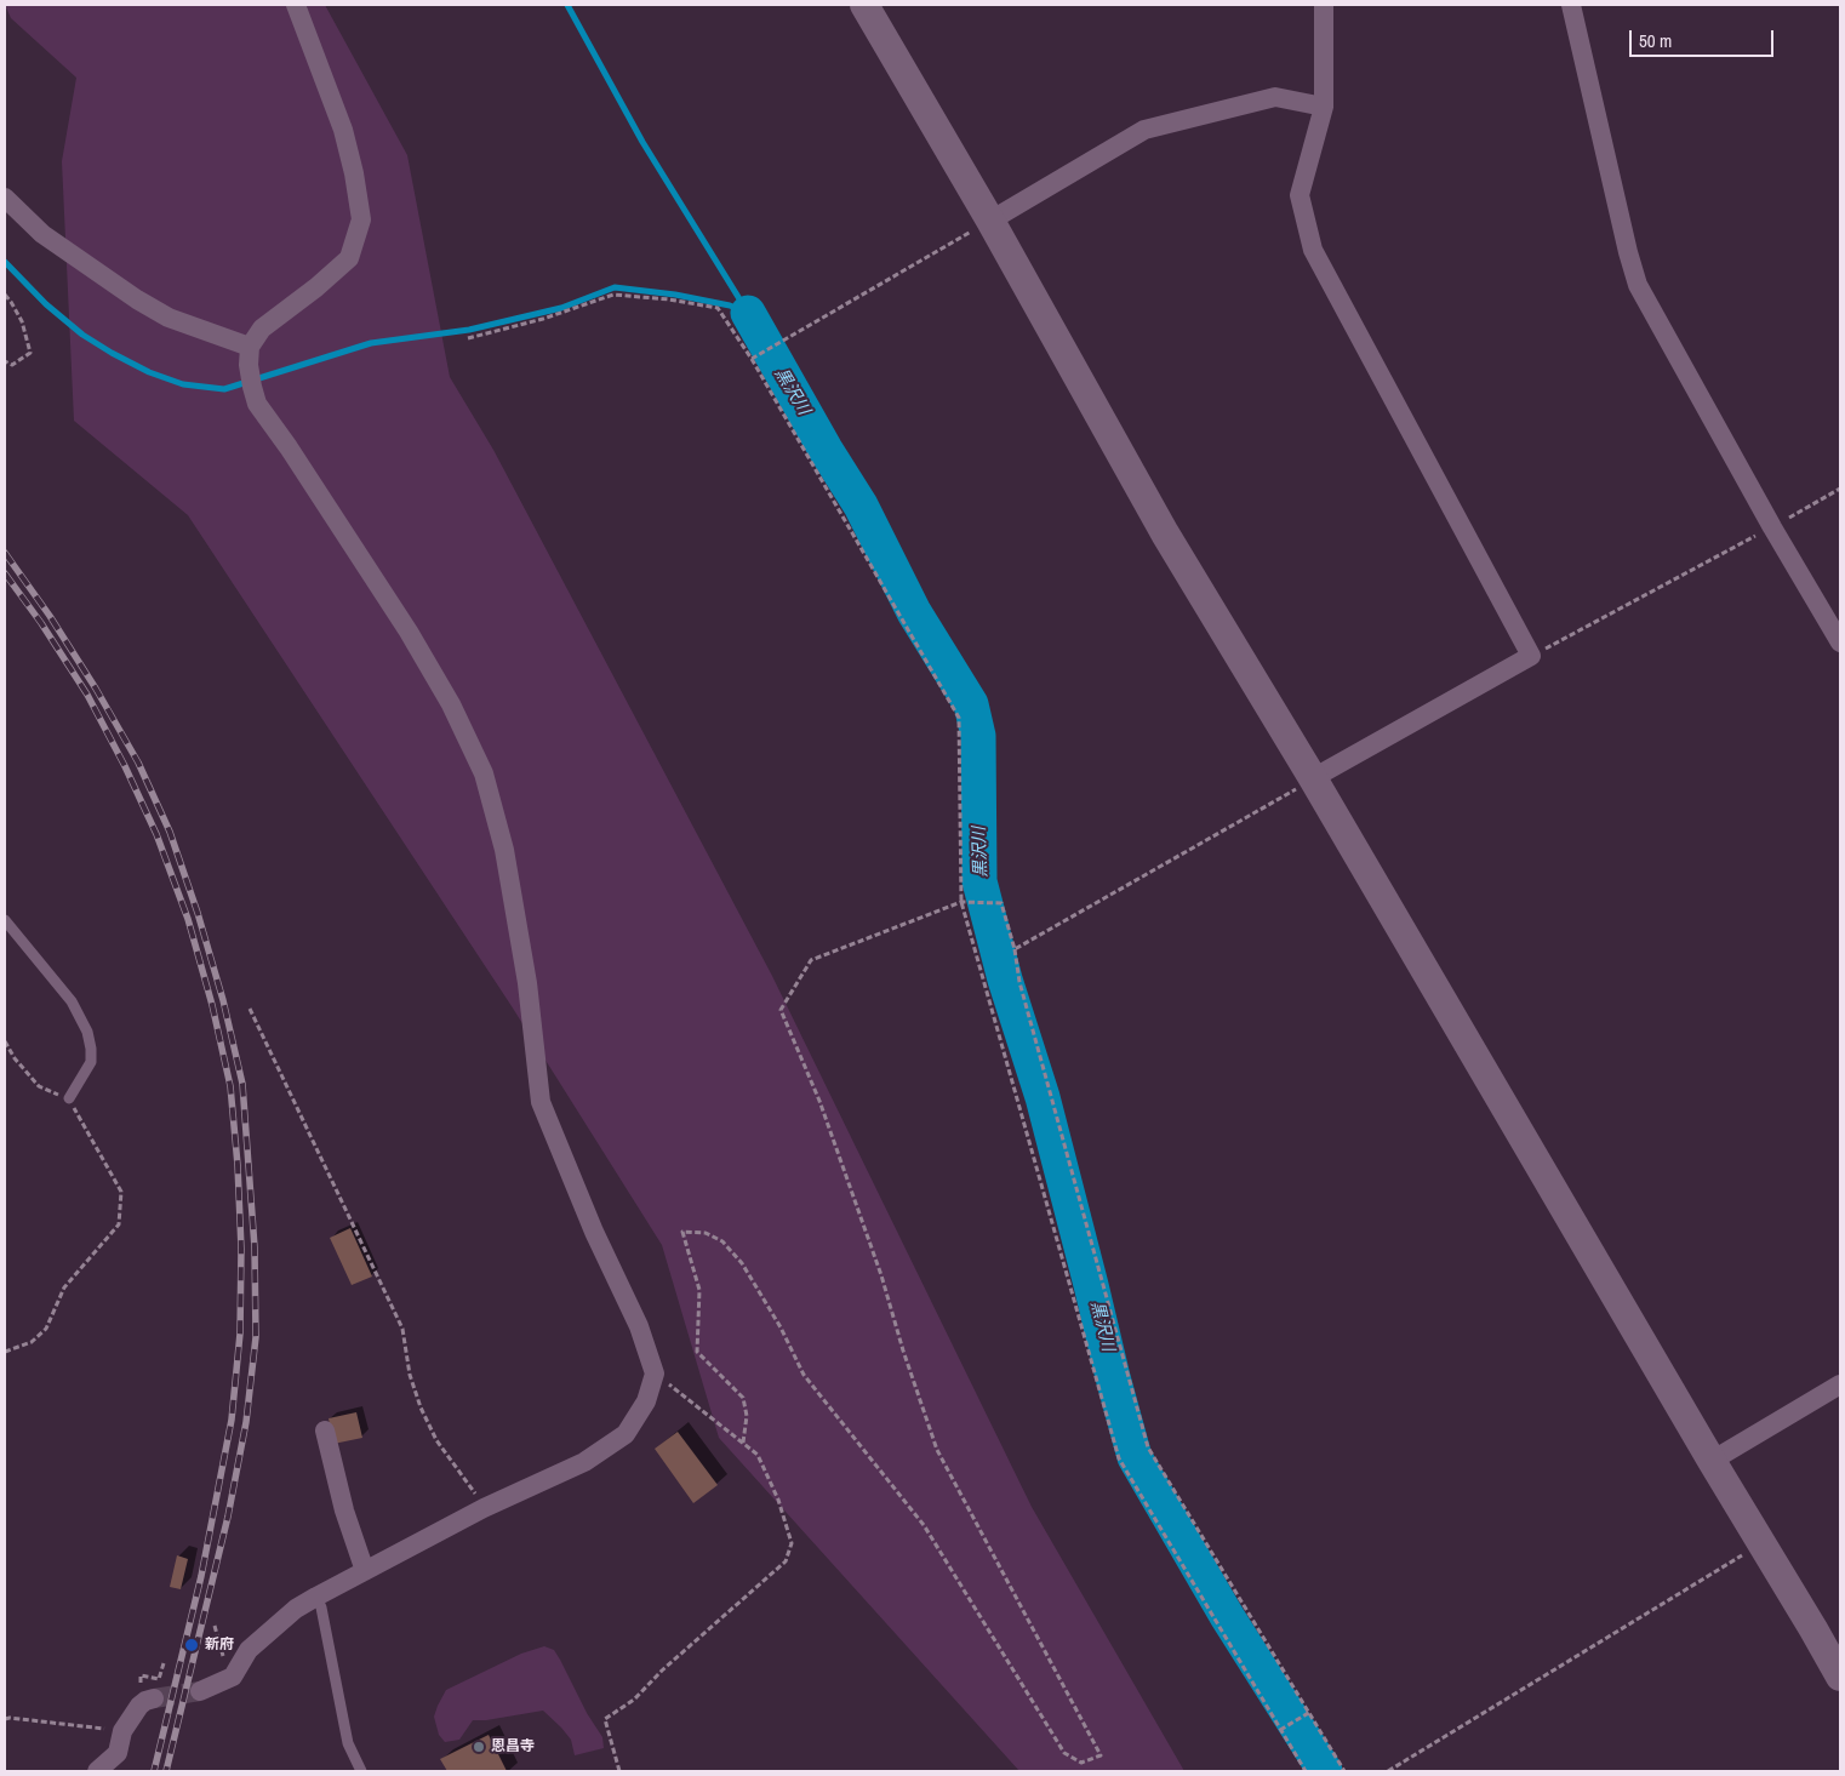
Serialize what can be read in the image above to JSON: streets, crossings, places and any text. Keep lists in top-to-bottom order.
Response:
{
  "water": ["黒沢川"],
  "places": ["新府", "恩昌寺"],
  "scale_bar": "50 m"
}
